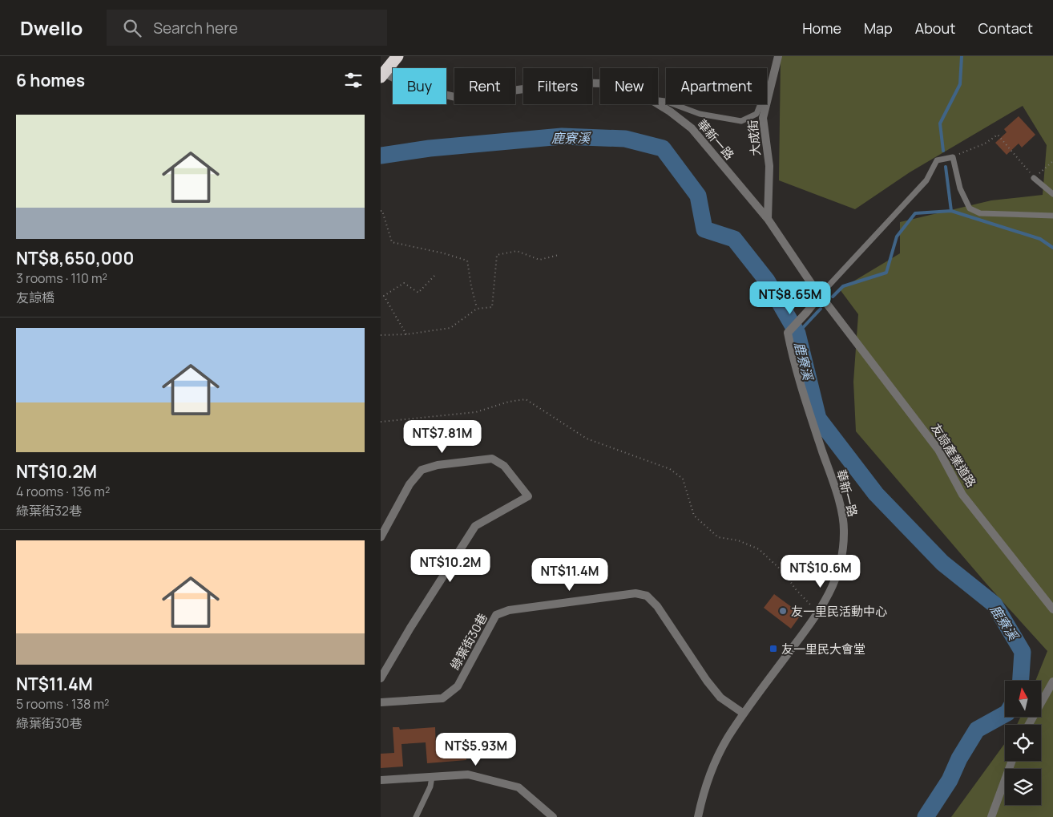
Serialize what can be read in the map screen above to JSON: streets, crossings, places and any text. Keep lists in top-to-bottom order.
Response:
{
  "streets": {
    "street": [
      "大成街",
      "華新一路",
      "友諒產業道路",
      "綠葉街30巷"
    ]
  },
  "crossings": [
    ["大成街", "華新一路"],
    ["華新一路", "友諒產業道路"],
    ["華新一路", "綠葉街30巷"]
  ],
  "water": ["鹿寮溪"],
  "places": {
    "other": ["友一里民活動中心"],
    "transit": ["友一里民大會堂"]
  },
  "north": "top",
  "page": {
    "header": "Dwello",
    "search": "Search here",
    "nav": [
      "Home",
      "Map",
      "About",
      "Contact"
    ],
    "heading": "6 homes",
    "chip": [
      "Buy",
      "Rent",
      "Filters",
      "New",
      "Apartment"
    ],
    "list": [
      {
        "name": "NT$8,650,000",
        "note": "3 rooms · 110 m² · 友諒橋"
      },
      {
        "name": "NT$10.2M",
        "note": "4 rooms · 136 m² · 綠葉街32巷"
      },
      {
        "name": "NT$11.4M",
        "note": "5 rooms · 138 m² · 綠葉街30巷"
      }
    ],
    "price": [
      "NT$8.65M",
      "NT$7.81M",
      "NT$10.2M",
      "NT$10.6M",
      "NT$11.4M",
      "NT$5.93M"
    ]
  }
}
